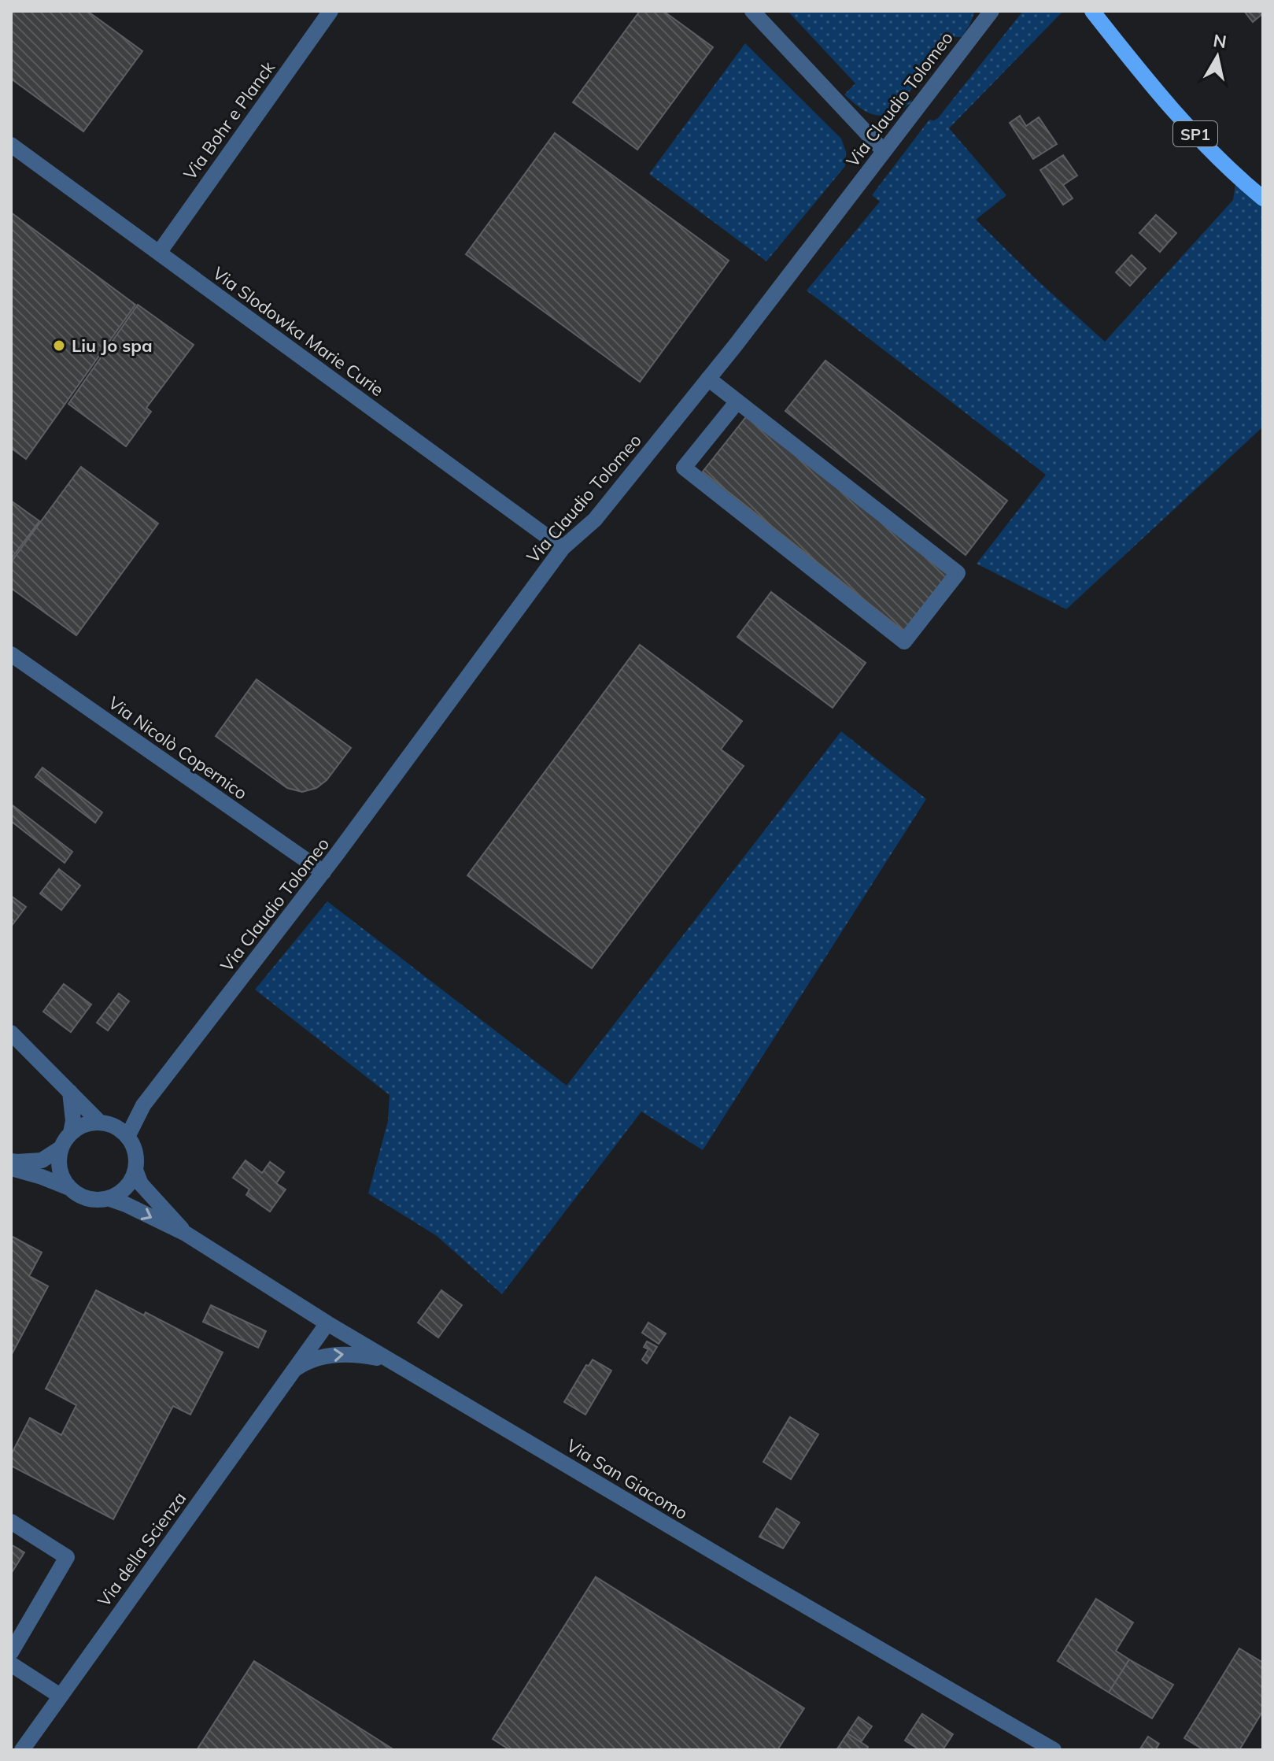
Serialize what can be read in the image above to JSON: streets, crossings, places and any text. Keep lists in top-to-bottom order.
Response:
{
  "streets": {
    "main road": ["SP1"],
    "street": [
      "Via Claudio Tolomeo",
      "Via Bohr e Planck",
      "Via Slodowka Marie Curie",
      "Via Nicolò Copernico",
      "Via San Giacomo",
      "Via della Scienza"
    ]
  },
  "crossings": [
    ["Via Claudio Tolomeo", "Via Slodowka Marie Curie"],
    ["Via Claudio Tolomeo", "Via Nicolò Copernico"],
    ["Via Claudio Tolomeo", "Via San Giacomo"],
    ["Via Bohr e Planck", "Via Slodowka Marie Curie"],
    ["Via San Giacomo", "Via della Scienza"]
  ],
  "places": ["Liu Jo spa"],
  "north": "top"
}
